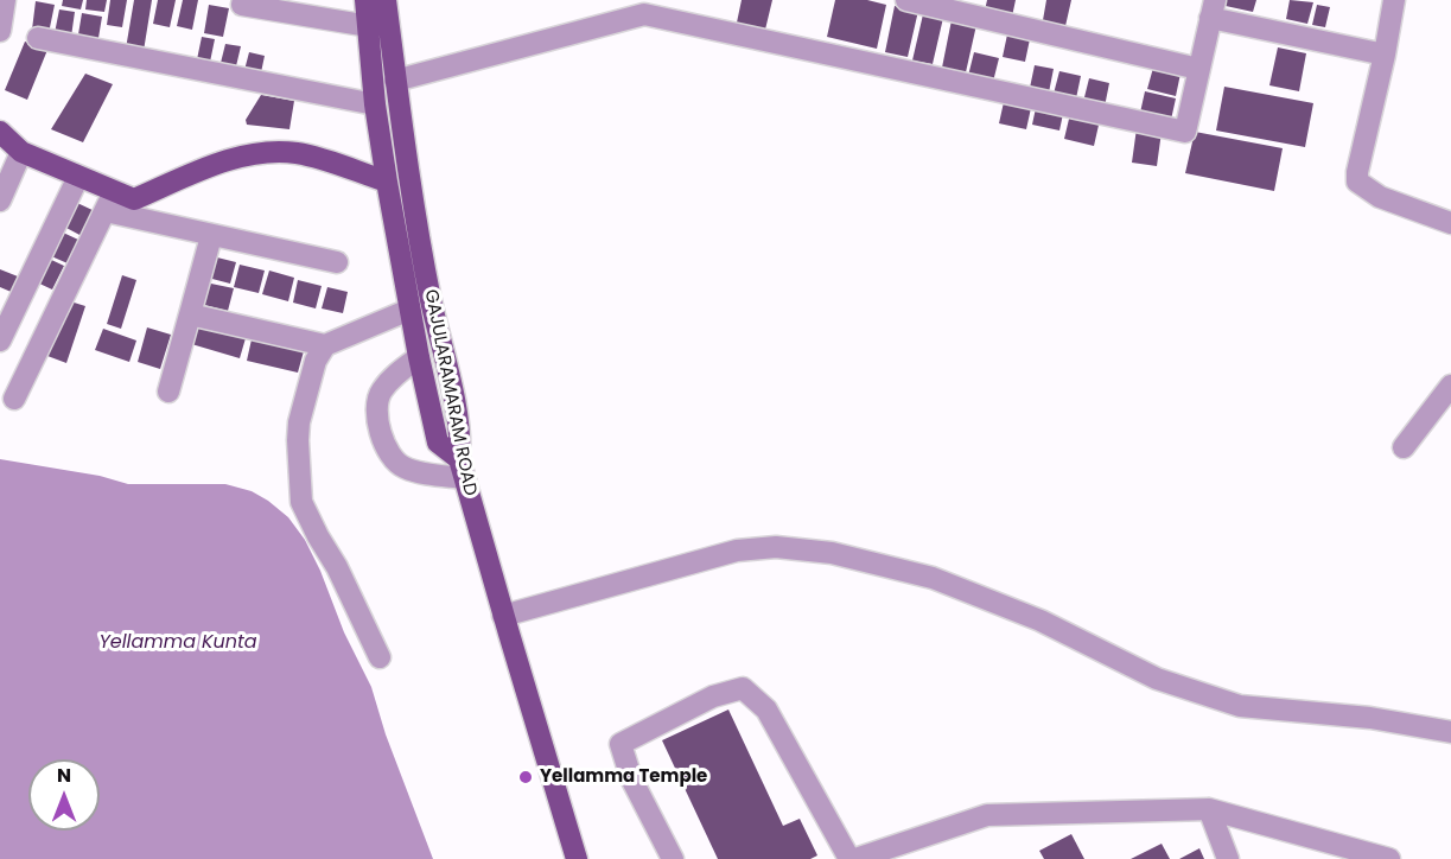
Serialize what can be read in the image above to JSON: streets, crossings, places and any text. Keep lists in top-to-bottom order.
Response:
{
  "streets": {
    "main road": ["GAJULARAMARAM ROAD"]
  },
  "water": ["Yellamma Kunta"],
  "places": ["Yellamma Temple"],
  "north": "top"
}
